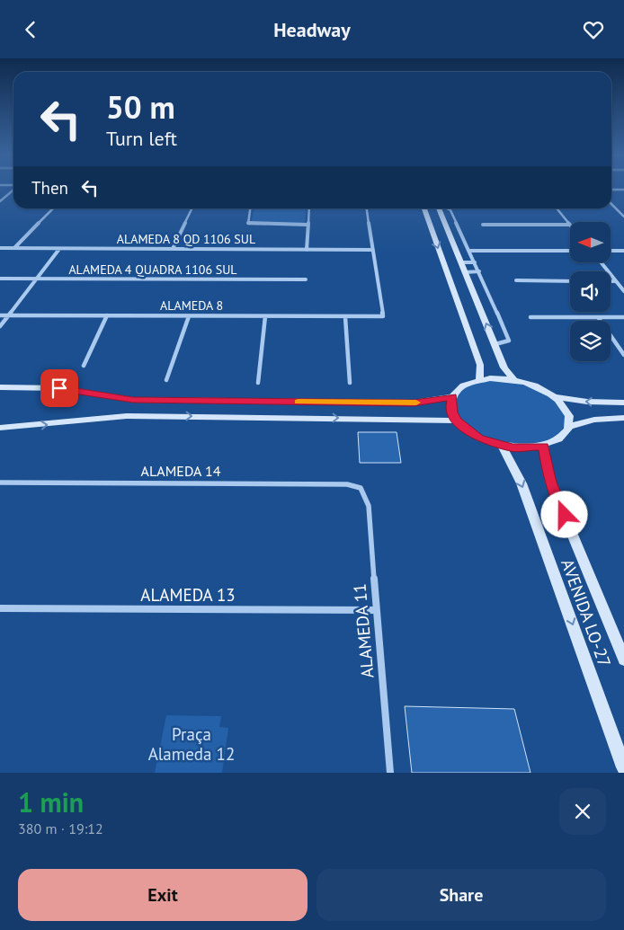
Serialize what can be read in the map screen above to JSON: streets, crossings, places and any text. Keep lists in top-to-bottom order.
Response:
{
  "streets": {
    "main road": ["AVENIDA LO-27"],
    "street": [
      "ALAMEDA 8 QD 1106 SUL",
      "ALAMEDA 4 QUADRA 1106 SUL",
      "ALAMEDA 8",
      "ALAMEDA 14",
      "ALAMEDA 13",
      "ALAMEDA 11"
    ]
  },
  "crossings": [
    ["ALAMEDA 8 QD 1106 SUL", "ALAMEDA 8"],
    ["ALAMEDA 14", "ALAMEDA 11"],
    ["ALAMEDA 13", "ALAMEDA 11"]
  ],
  "parks": ["Praça Alameda 12"],
  "north": "left",
  "page": {
    "header": "Headway",
    "turn": ["50 m", "Turn left"],
    "then": "Then",
    "heading": ["1 min", "380 m · 19:12"],
    "buttons": ["Exit", "Share"]
  }
}
